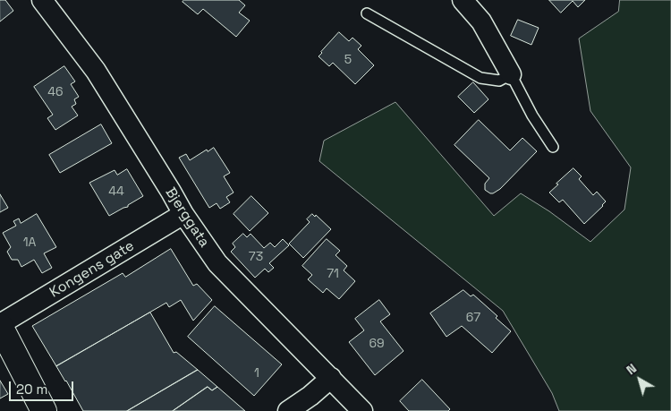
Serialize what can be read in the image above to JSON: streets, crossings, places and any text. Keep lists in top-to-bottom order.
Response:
{
  "streets": {
    "street": ["Bjerggata", "Kongens gate"]
  },
  "crossings": [
    ["Bjerggata", "Kongens gate"]
  ],
  "house_numbers": [
    "5",
    "46",
    "44",
    "1A",
    "73",
    "71",
    "67",
    "69",
    "1"
  ],
  "scale_bar": "20 m",
  "north": "top left"
}
